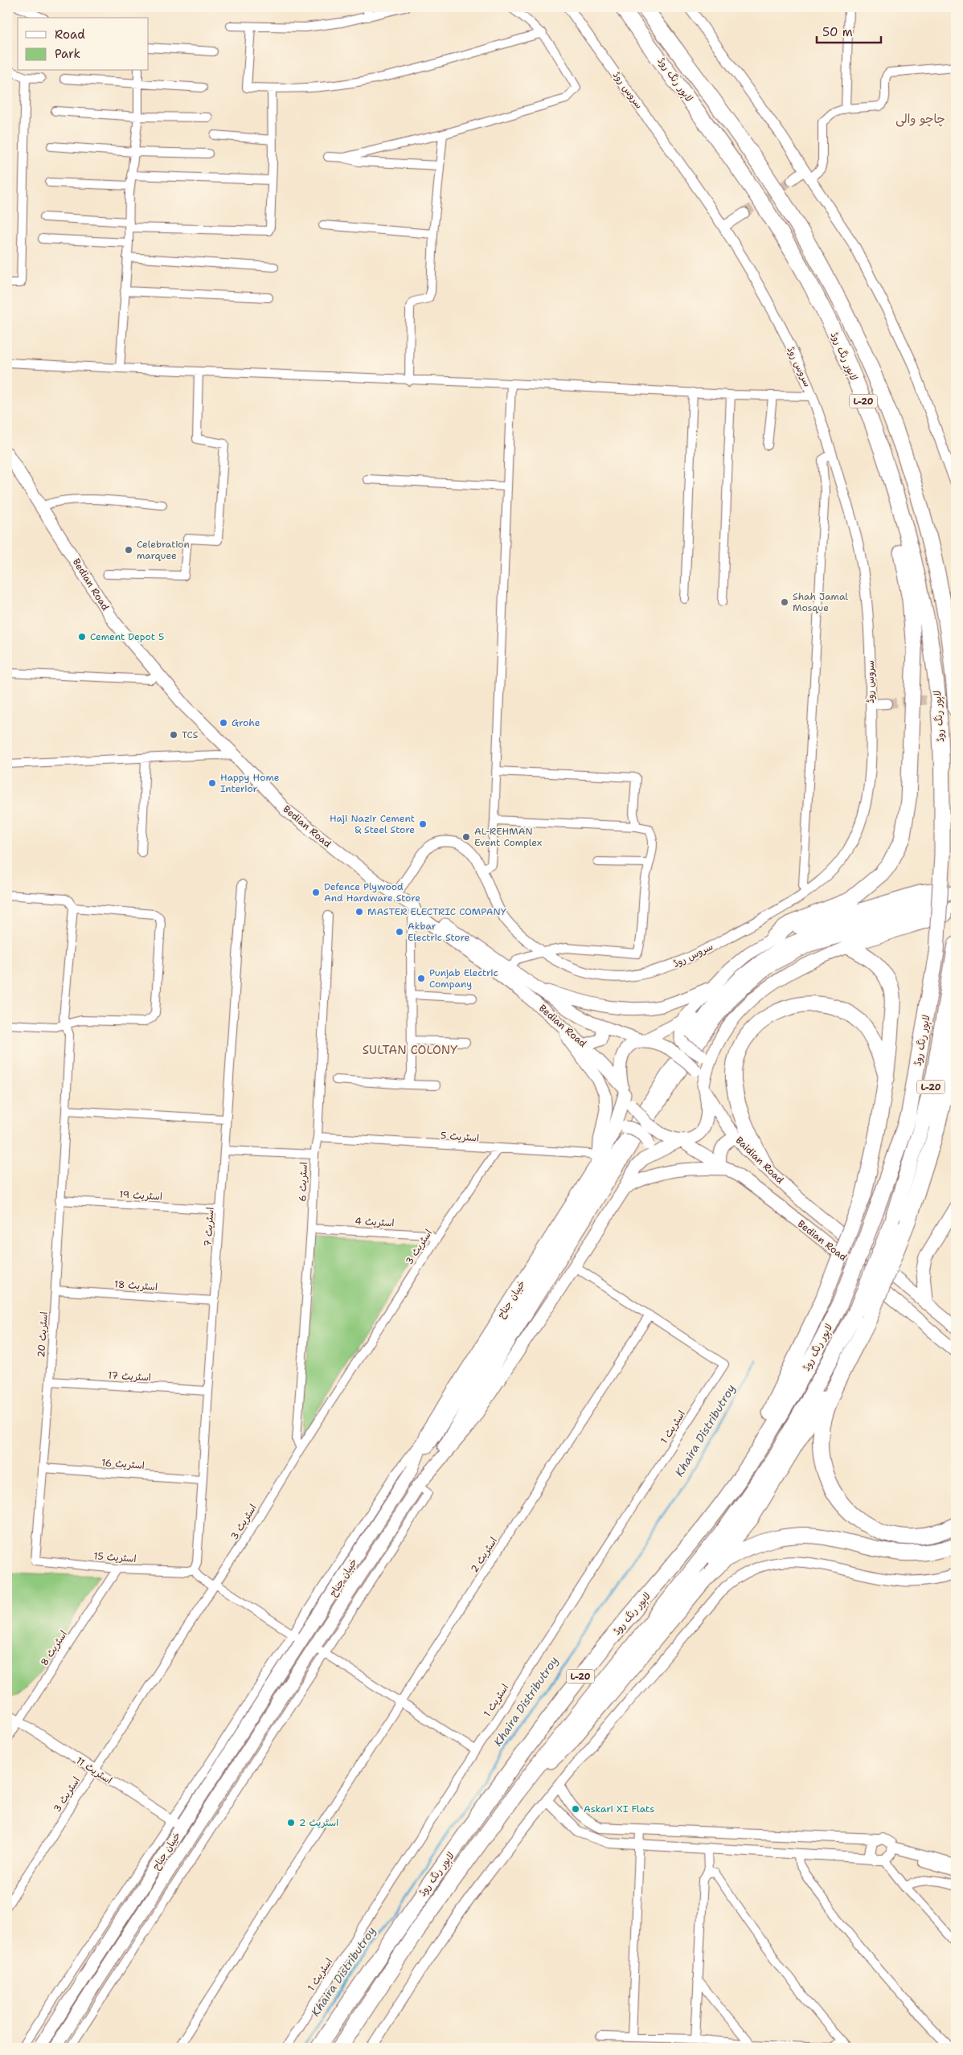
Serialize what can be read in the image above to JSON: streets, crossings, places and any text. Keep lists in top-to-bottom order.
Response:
{
  "streets": {
    "highway": ["لاہور رنگ روڈ", "L-20"],
    "main road": ["Bedian Road", "Baidian Road", "خیبان جناح"],
    "street": [
      "سروس روڈ",
      "اسٹریٹ 5",
      "اسٹریٹ 6",
      "اسٹریٹ 19",
      "اسٹریٹ 4",
      "اسٹریٹ 7",
      "اسٹریٹ 3",
      "اسٹریٹ 18",
      "اسٹریٹ 20",
      "اسٹریٹ 17",
      "اسٹریٹ 1",
      "اسٹریٹ 16",
      "اسٹریٹ 2",
      "اسٹریٹ 15",
      "اسٹریٹ 8",
      "اسٹریٹ 11"
    ]
  },
  "crossings": [
    ["سروس روڈ", "Bedian Road"],
    ["Bedian Road", "Baidian Road"],
    ["Bedian Road", "خیبان جناح"],
    ["اسٹریٹ 5", "اسٹریٹ 6"],
    ["اسٹریٹ 5", "اسٹریٹ 3"],
    ["اسٹریٹ 5", "خیبان جناح"],
    ["Baidian Road", "خیبان جناح"],
    ["اسٹریٹ 6", "اسٹریٹ 4"],
    ["اسٹریٹ 6", "اسٹریٹ 3"],
    ["اسٹریٹ 19", "اسٹریٹ 7"],
    ["اسٹریٹ 19", "اسٹریٹ 20"],
    ["اسٹریٹ 4", "اسٹریٹ 3"],
    ["اسٹریٹ 7", "اسٹریٹ 18"],
    ["اسٹریٹ 7", "اسٹریٹ 17"],
    ["اسٹریٹ 7", "اسٹریٹ 16"],
    ["اسٹریٹ 7", "اسٹریٹ 15"],
    ["اسٹریٹ 3", "اسٹریٹ 11"],
    ["اسٹریٹ 18", "اسٹریٹ 20"],
    ["خیبان جناح", "اسٹریٹ 11"],
    ["اسٹریٹ 20", "اسٹریٹ 17"],
    ["اسٹریٹ 20", "اسٹریٹ 16"],
    ["اسٹریٹ 20", "اسٹریٹ 15"],
    ["اسٹریٹ 1", "اسٹریٹ 2"],
    ["اسٹریٹ 15", "اسٹریٹ 8"],
    ["اسٹریٹ 8", "اسٹریٹ 11"]
  ],
  "districts": ["چاچو والی", "SULTAN COLONY"],
  "water": ["Khaira Distributroy"],
  "places": [
    "Celebration marquee",
    "Shah Jamal Mosque",
    "Cement Depot 5",
    "Grohe",
    "TCS",
    "Happy Home Interior",
    "Haji Nazir Cement & Steel Store",
    "AL-REHMAN Event Complex",
    "Defence Plywood And Hardware Store",
    "MASTER ELECTRIC COMPANY",
    "Akbar Electric Store",
    "Punjab Electric Company",
    "Askari XI Flats",
    "اسٹریٹ 2"
  ],
  "legend": ["Road", "Park"],
  "scale_bar": "50 m"
}
